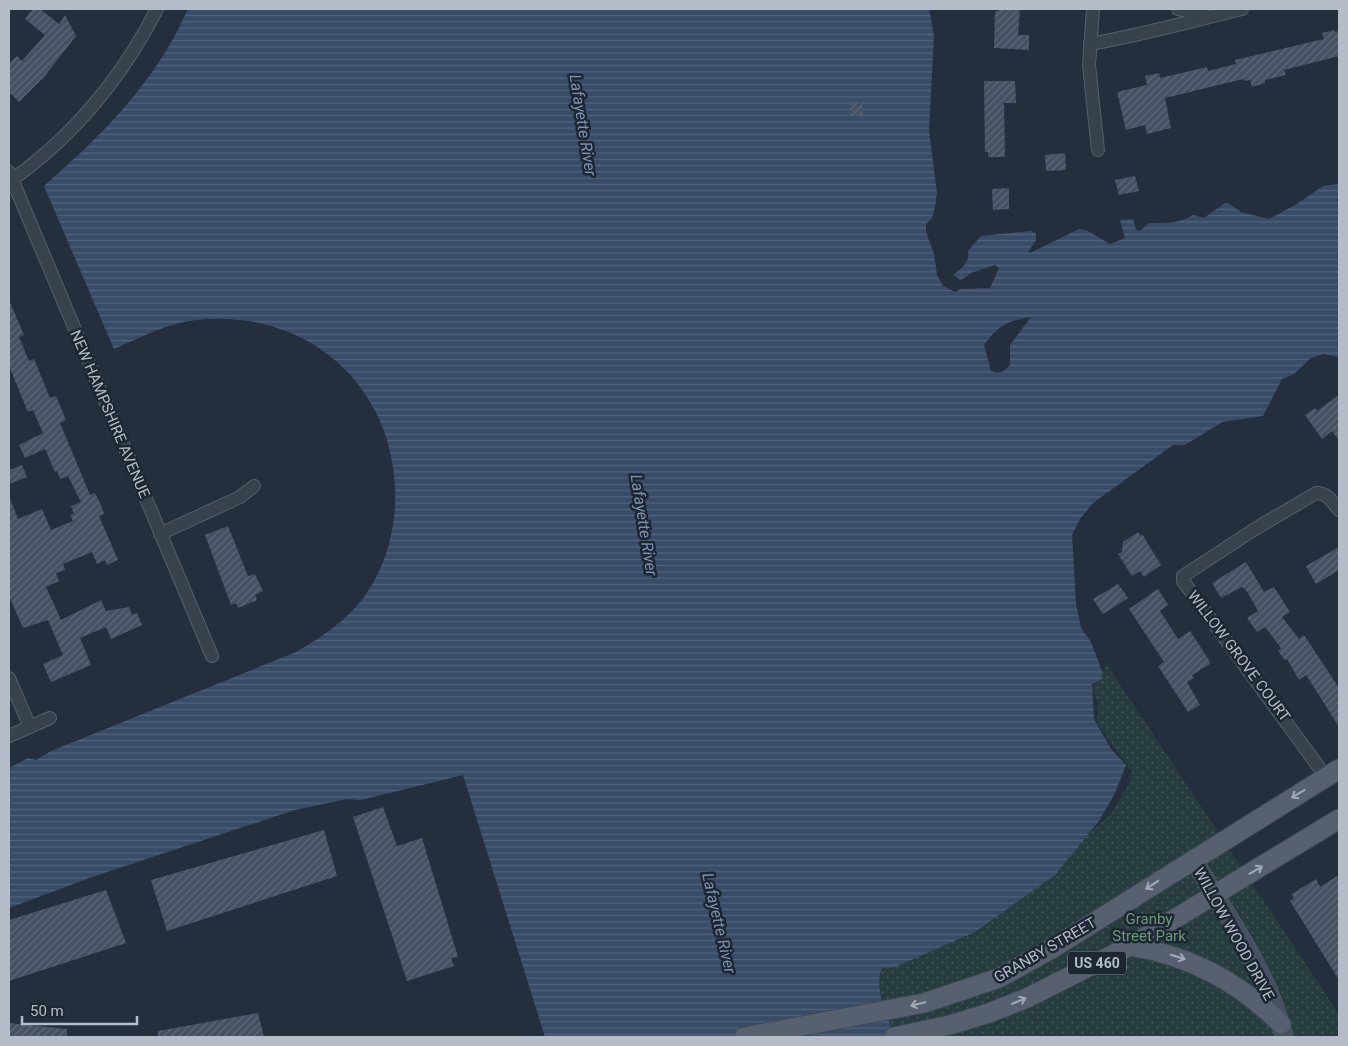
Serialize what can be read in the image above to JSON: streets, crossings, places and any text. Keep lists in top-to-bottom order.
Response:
{
  "streets": {
    "main road": ["GRANBY STREET", "US 460"],
    "street": ["NEW HAMPSHIRE AVENUE", "WILLOW GROVE COURT", "WILLOW WOOD DRIVE"]
  },
  "crossings": [
    ["WILLOW GROVE COURT", "GRANBY STREET"],
    ["WILLOW WOOD DRIVE", "GRANBY STREET"]
  ],
  "water": ["Lafayette River"],
  "parks": ["Granby Street Park"],
  "scale_bar": "50 m"
}
